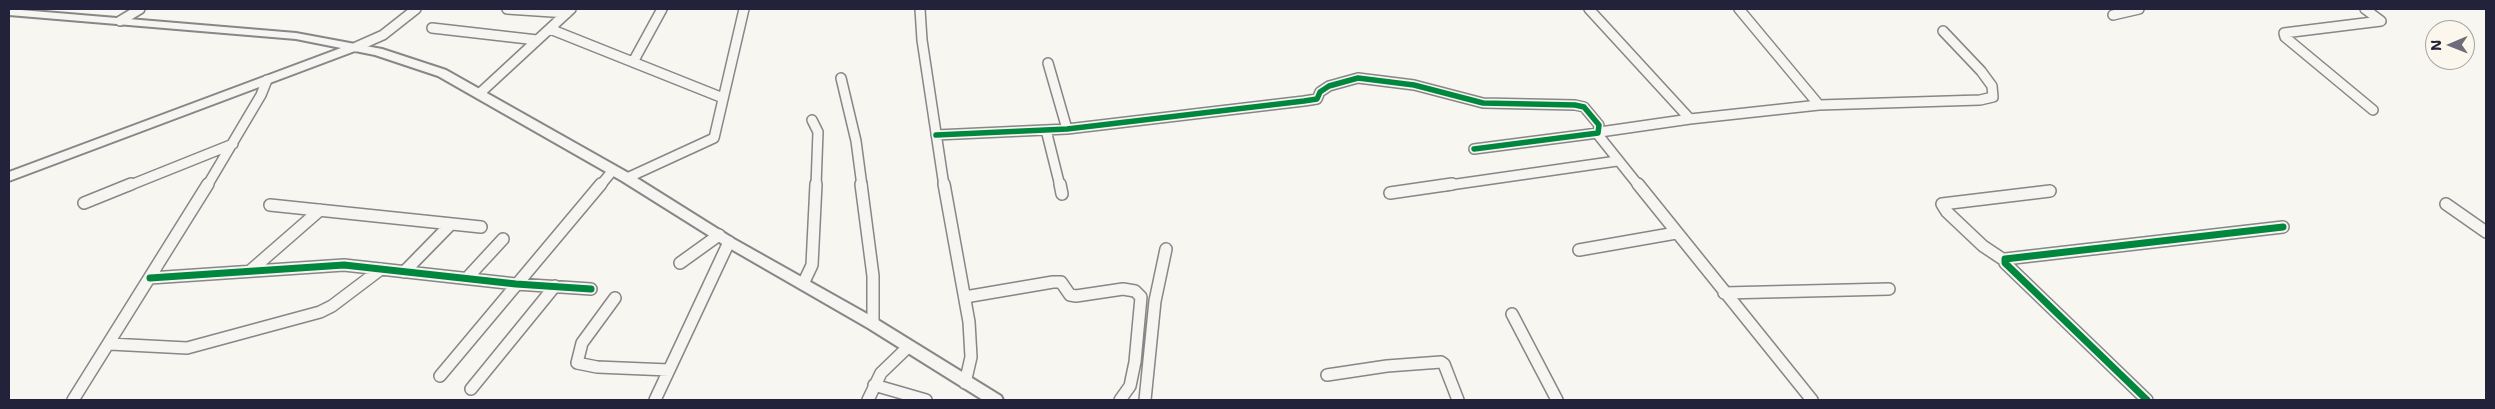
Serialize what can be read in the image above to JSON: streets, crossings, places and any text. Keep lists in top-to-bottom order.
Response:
{
  "north": "left"
}
